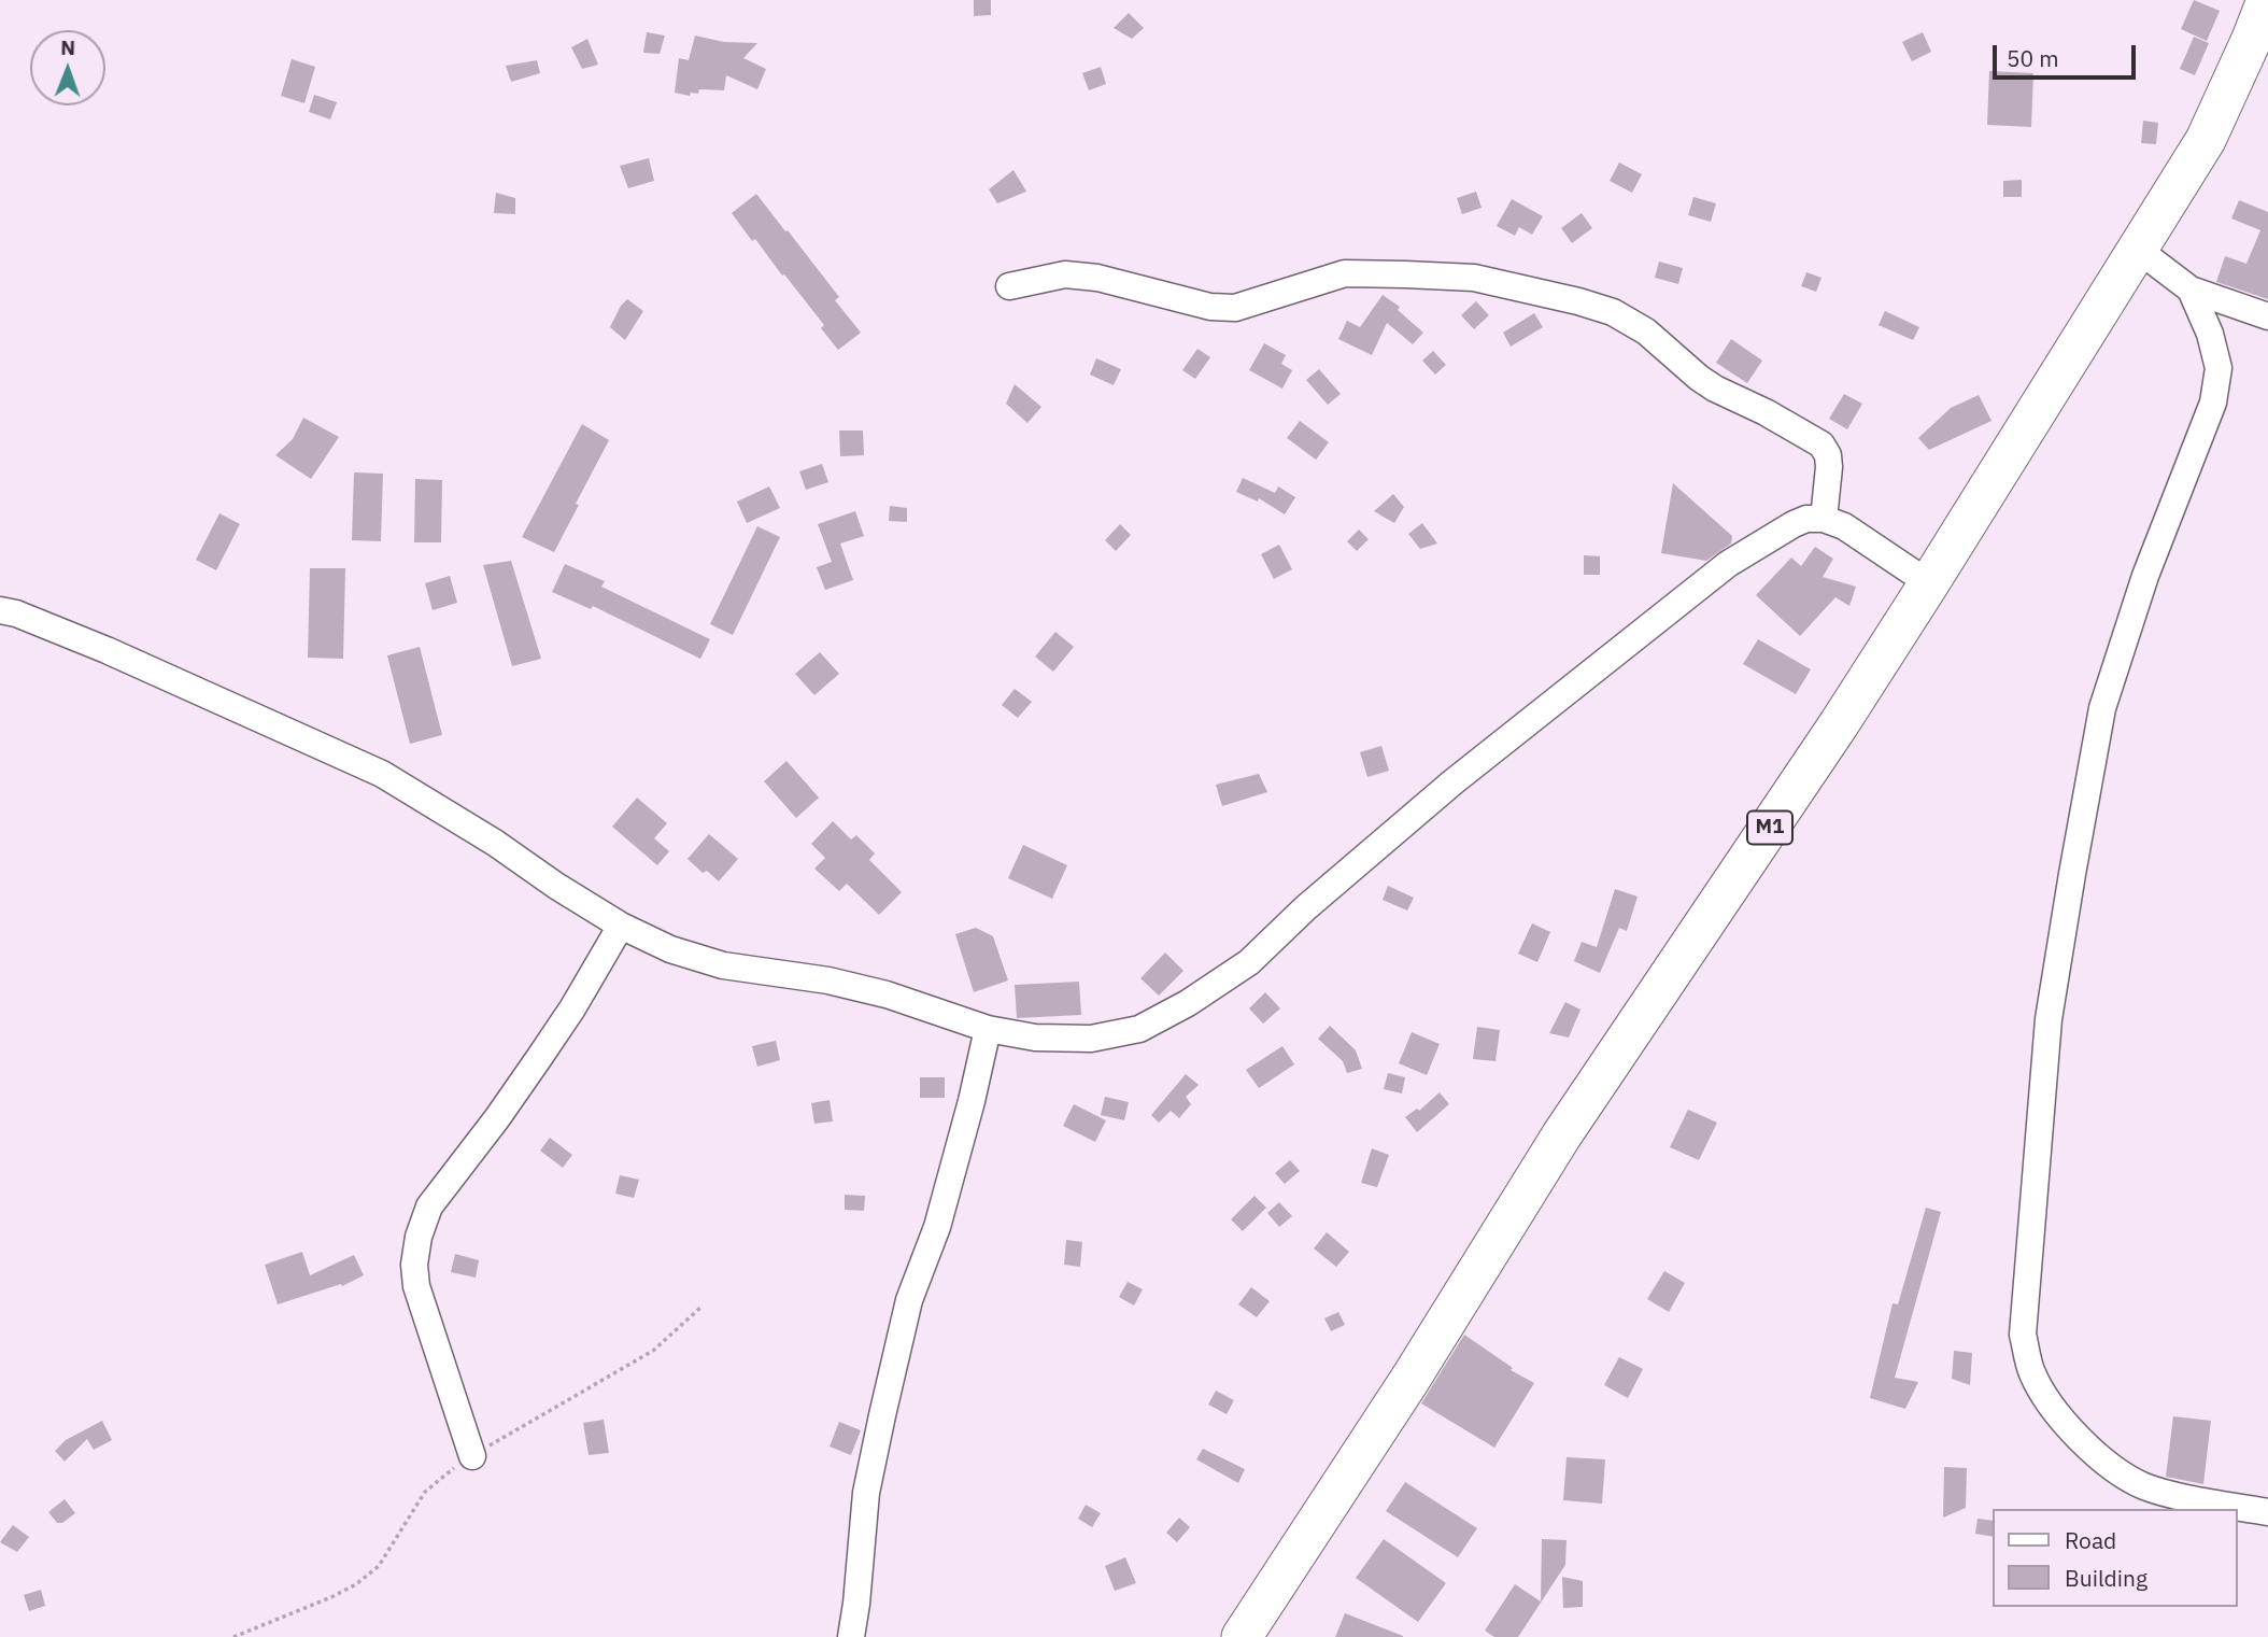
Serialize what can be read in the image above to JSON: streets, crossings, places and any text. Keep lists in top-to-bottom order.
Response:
{
  "streets": {
    "highway": ["M1"]
  },
  "legend": ["Road", "Building"],
  "scale_bar": "50 m",
  "north": "top"
}
